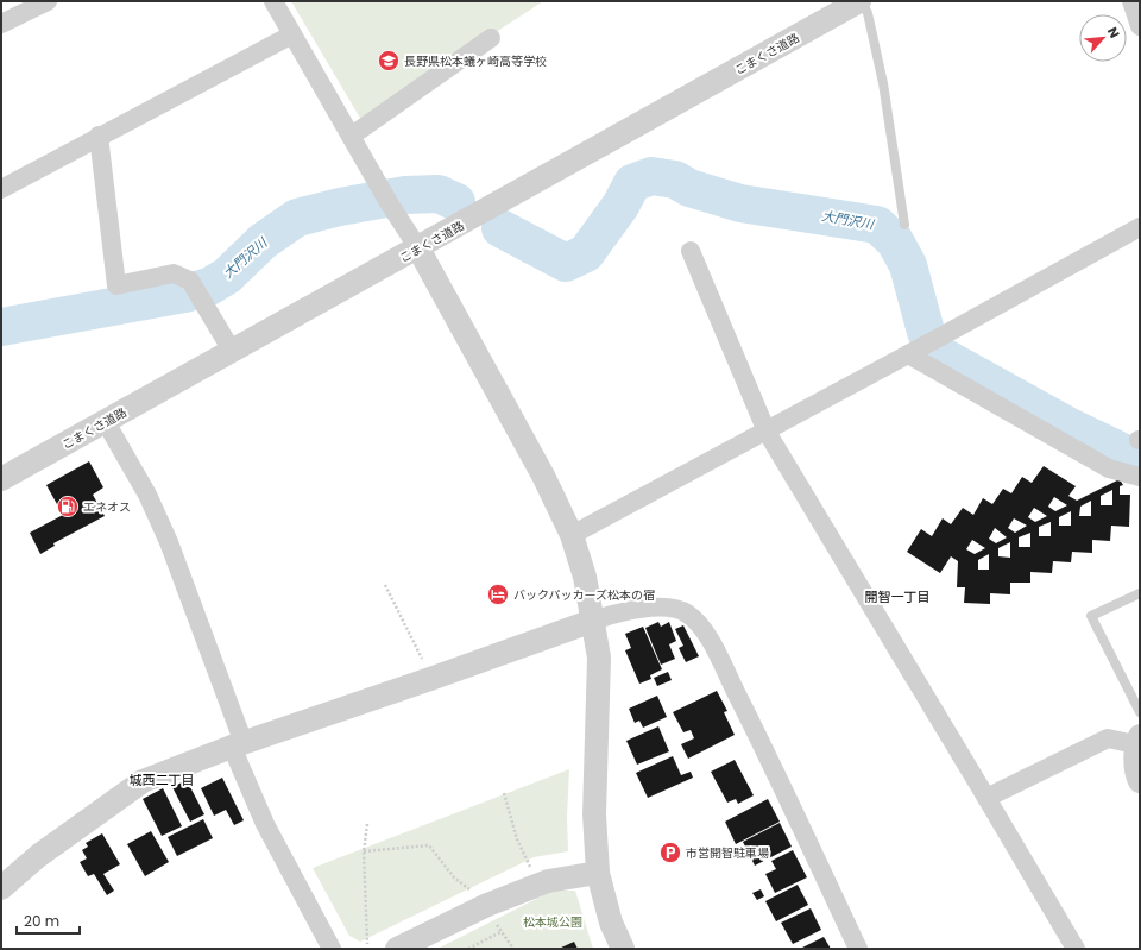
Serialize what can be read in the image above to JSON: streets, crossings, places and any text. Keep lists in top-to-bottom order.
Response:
{
  "streets": {
    "street": ["こまくさ道路"]
  },
  "districts": ["開智一丁目", "城西二丁目"],
  "water": ["大門沢川"],
  "parks": ["松本城公園"],
  "places": {
    "school or university": ["長野県松本蟻ヶ崎高等学校"],
    "fuel station": ["エネオス"],
    "hotel": ["バックパッカーズ松本の宿"],
    "parking": ["市営開智駐車場"]
  },
  "scale_bar": "20 m",
  "north": "top right"
}
